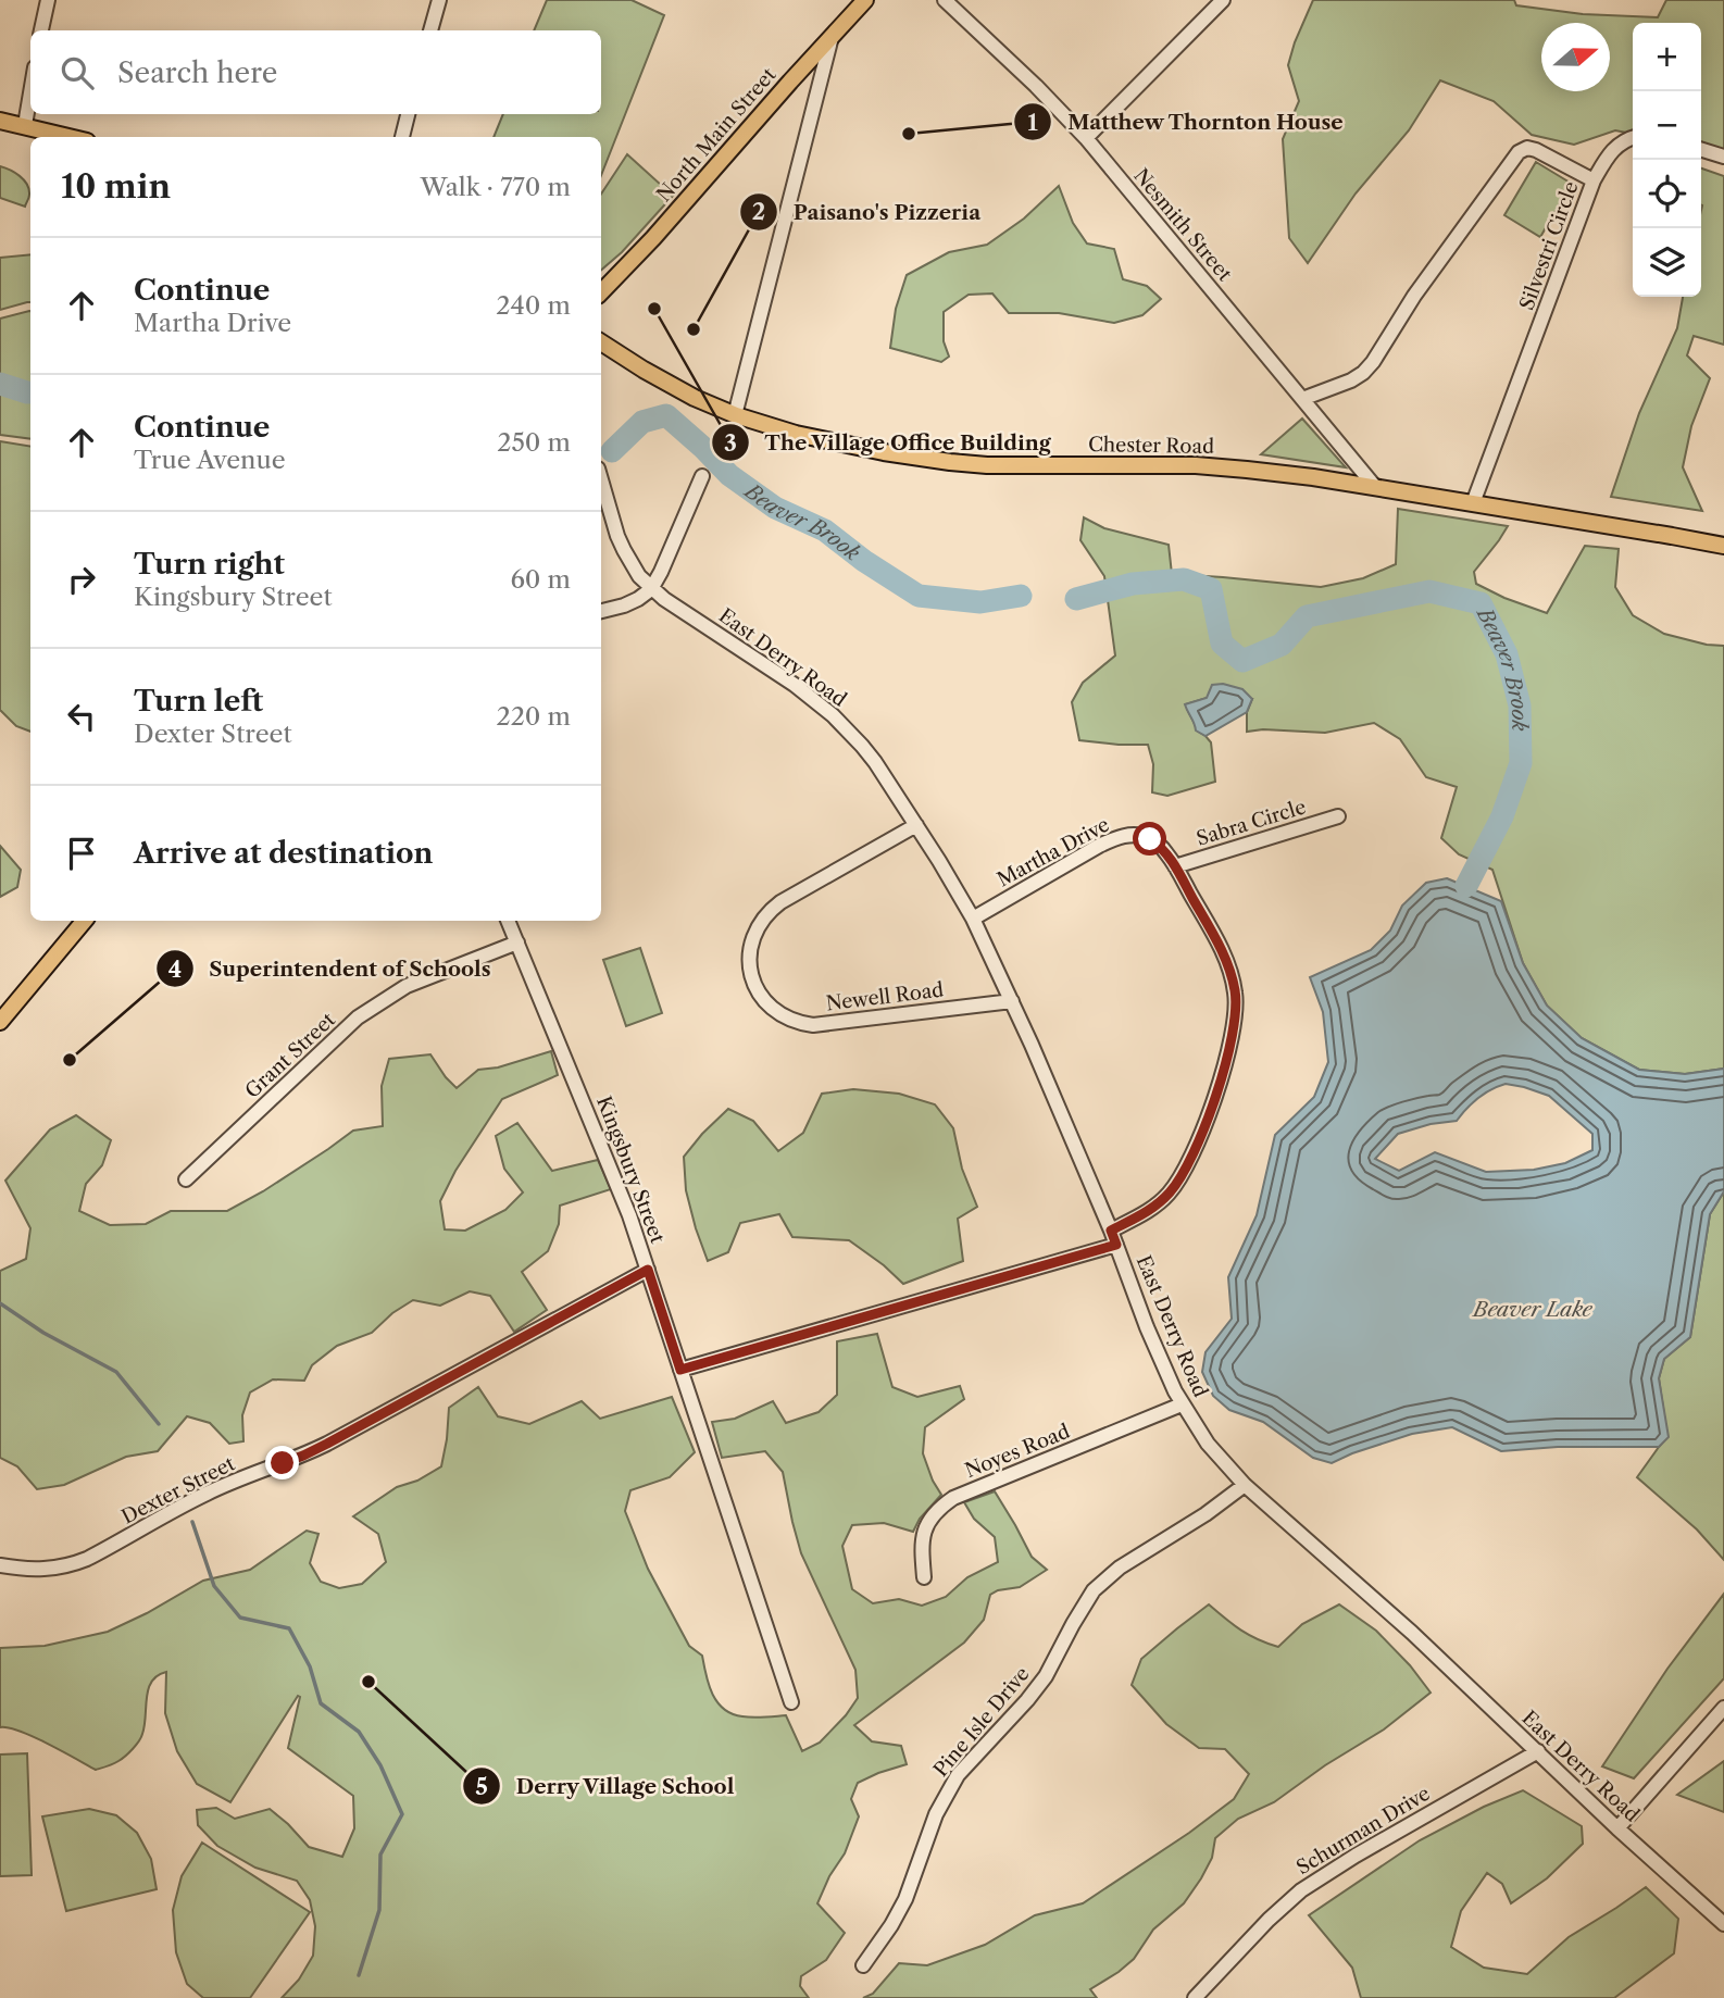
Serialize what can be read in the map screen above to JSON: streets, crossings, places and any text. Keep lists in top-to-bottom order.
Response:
{
  "streets": {
    "main road": ["North Main Street", "Chester Road"],
    "street": [
      "Nesmith Street",
      "Silvestri Circle",
      "East Derry Road",
      "Sabra Circle",
      "Martha Drive",
      "Newell Road",
      "Grant Street",
      "Kingsbury Street",
      "Noyes Road",
      "Dexter Street",
      "Pine Isle Drive",
      "Schurman Drive"
    ]
  },
  "crossings": [
    ["Nesmith Street", "Silvestri Circle"],
    ["Nesmith Street", "Chester Road"],
    ["Silvestri Circle", "Chester Road"],
    ["East Derry Road", "Martha Drive"],
    ["East Derry Road", "Newell Road"],
    ["East Derry Road", "Noyes Road"],
    ["East Derry Road", "Pine Isle Drive"],
    ["East Derry Road", "Schurman Drive"],
    ["Sabra Circle", "Martha Drive"],
    ["Grant Street", "Kingsbury Street"],
    ["Kingsbury Street", "Dexter Street"]
  ],
  "water": ["Beaver Brook", "Beaver Lake"],
  "places": [
    "Matthew Thornton House",
    "The Village Office Building",
    "Paisano's Pizzeria",
    "Superintendent of Schools",
    "Derry Village School"
  ],
  "north": "right",
  "page": {
    "map_buttons": ["+", "−"],
    "search": "Search here",
    "heading": ["10 min", "Walk · 770 m"],
    "list": [
      ["Continue", "Martha Drive", "240 m"],
      ["Continue", "True Avenue", "250 m"],
      ["Turn right", "Kingsbury Street", "60 m"],
      ["Turn left", "Dexter Street", "220 m"],
      "Arrive at destination"
    ]
  }
}
